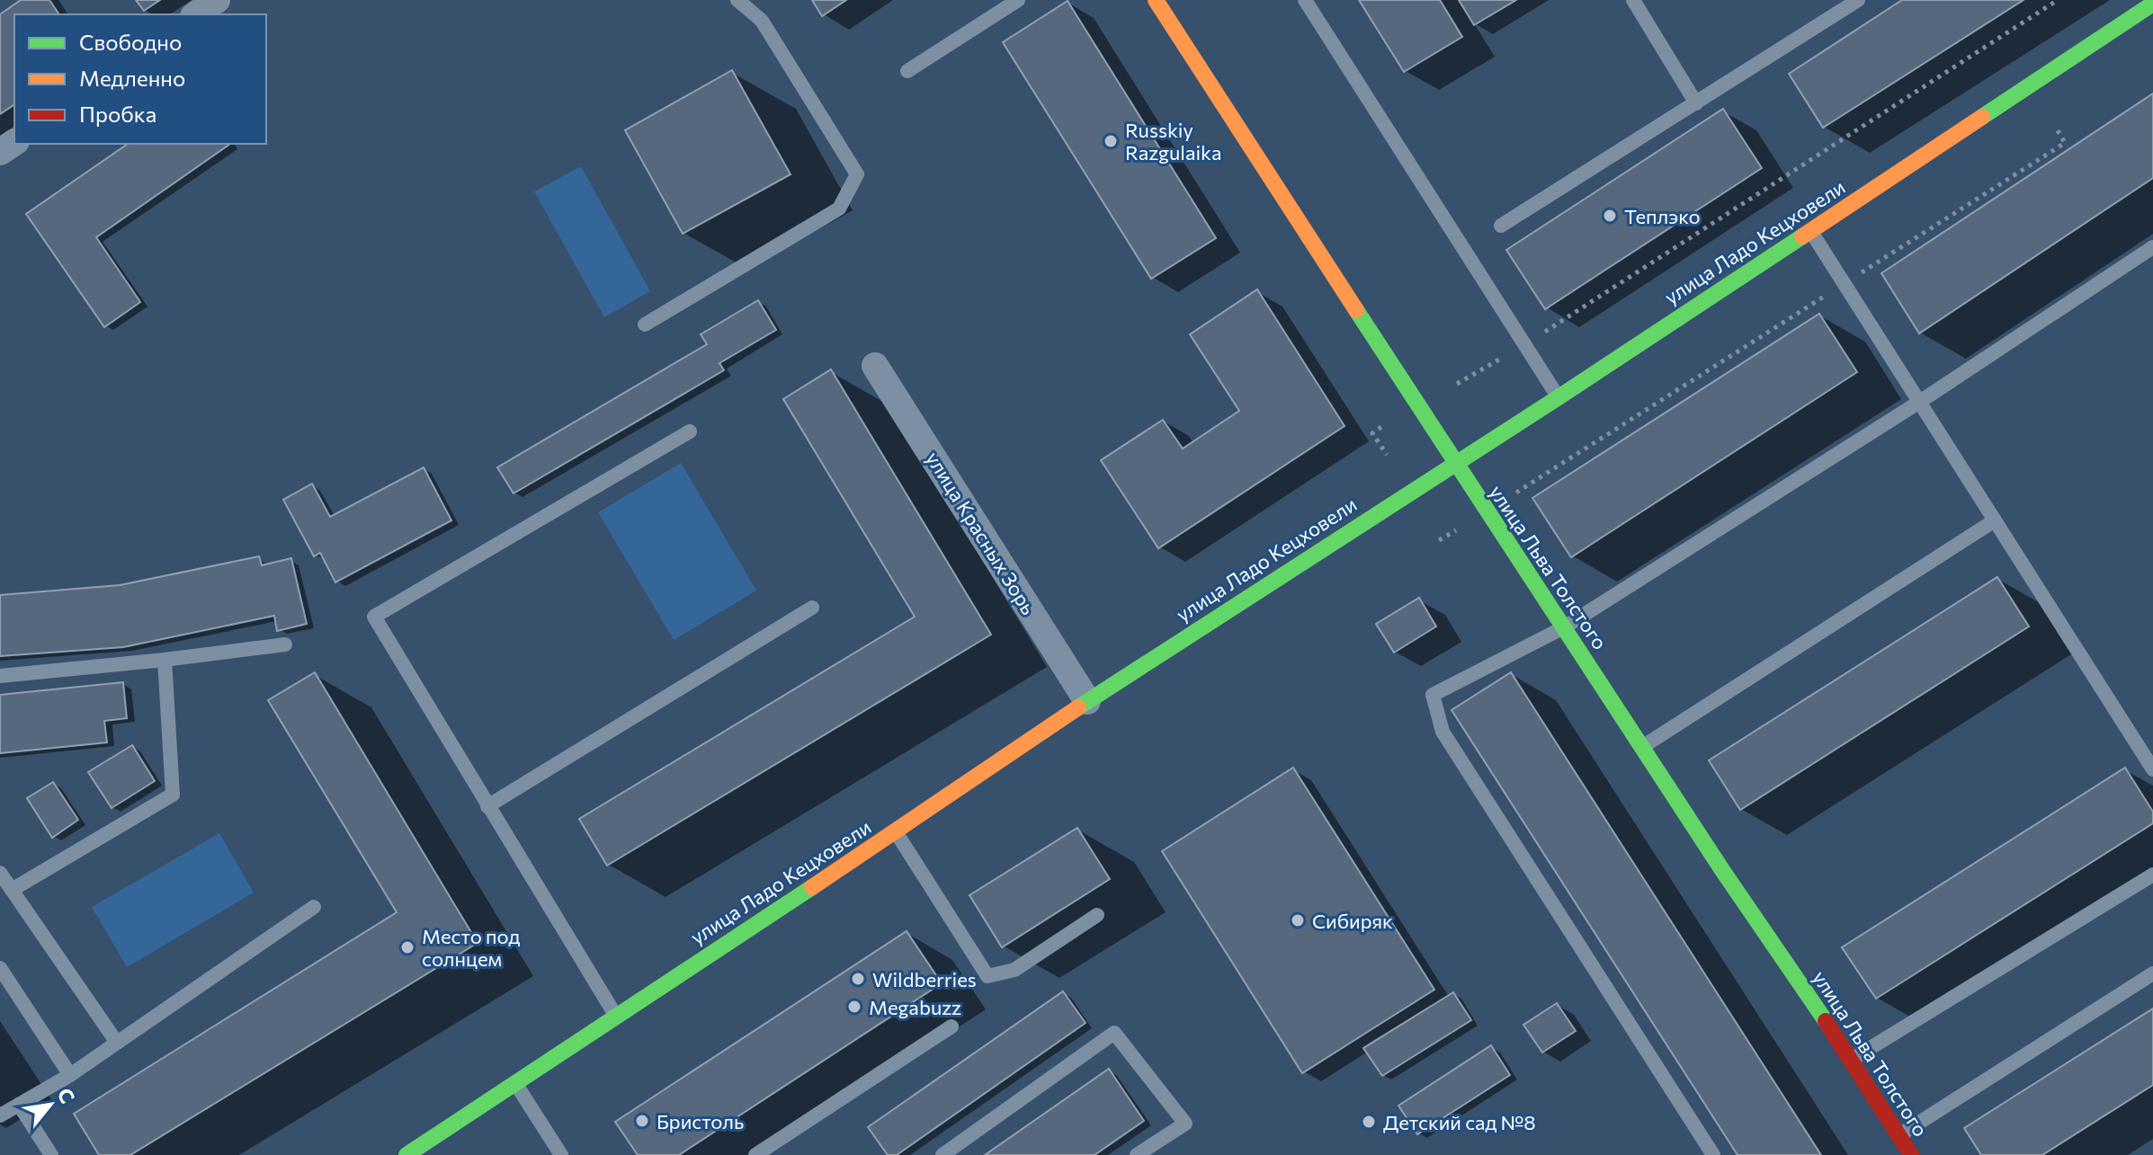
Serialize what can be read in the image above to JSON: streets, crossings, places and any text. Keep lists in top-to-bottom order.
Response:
{
  "streets": {
    "main road": ["улица Ладо Кецховели", "улица Льва Толстого"],
    "street": ["улица Красных Зорь"]
  },
  "crossings": [
    ["улица Ладо Кецховели", "улица Красных Зорь"],
    ["улица Ладо Кецховели", "улица Льва Толстого"]
  ],
  "places": [
    "Russkiy Razgulaika",
    "Теплэко",
    "Сибиряк",
    "Место под солнцем",
    "Wildberries",
    "Megabuzz",
    "Бристоль",
    "Детский сад №8"
  ],
  "legend": ["Свободно", "Медленно", "Пробка"],
  "north": "top right"
}
